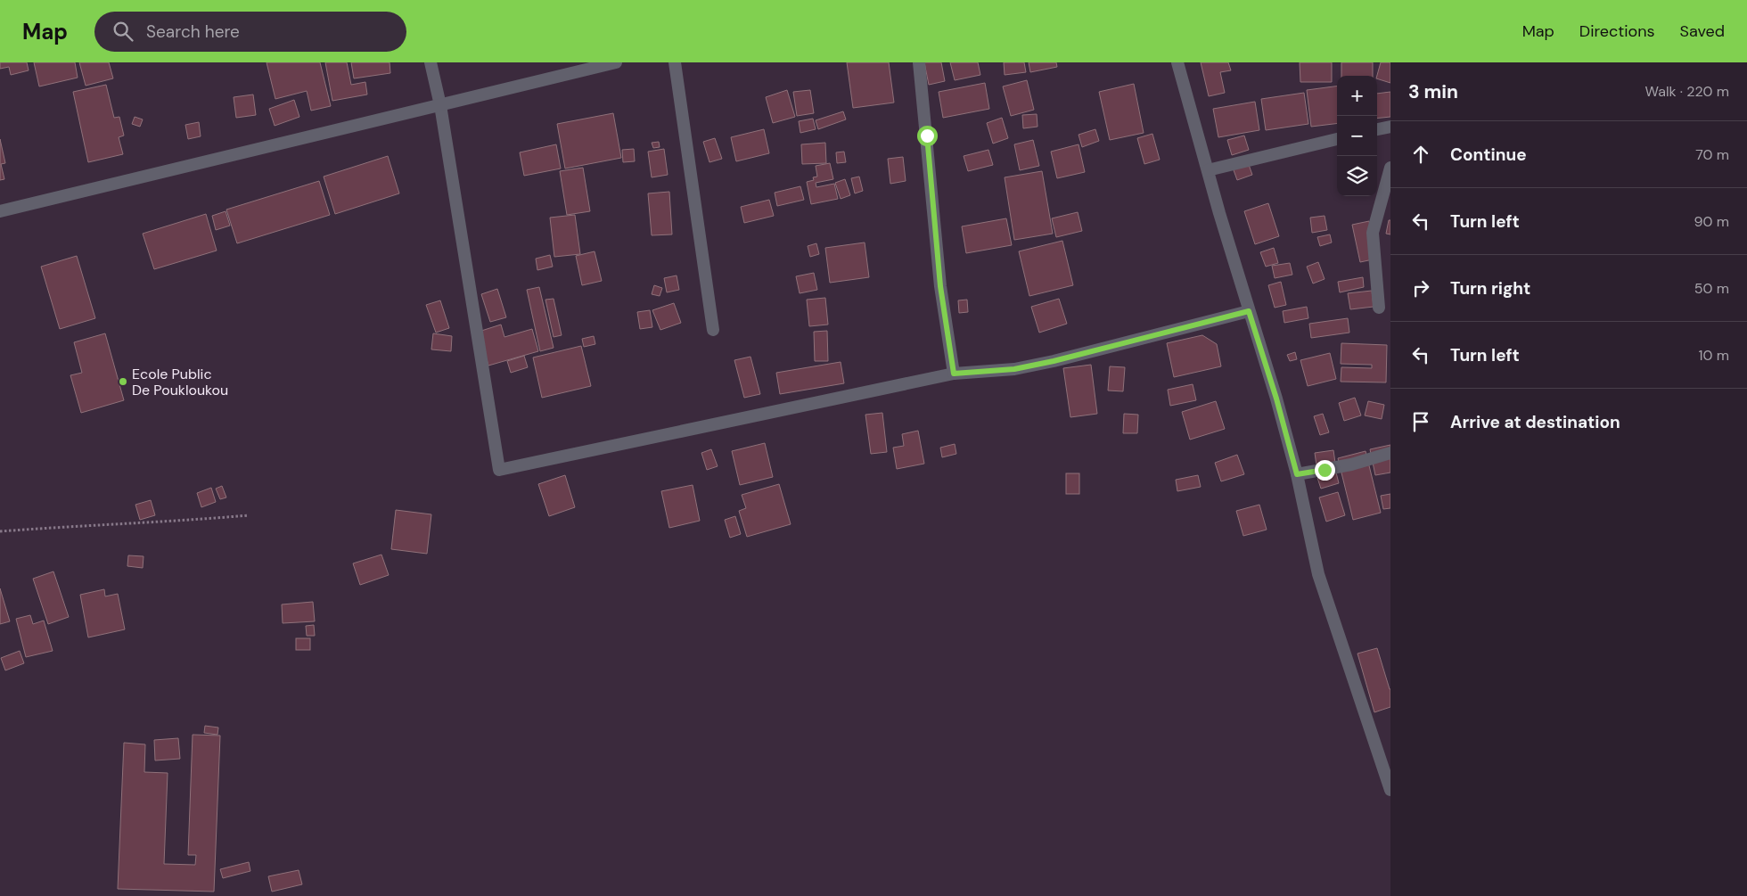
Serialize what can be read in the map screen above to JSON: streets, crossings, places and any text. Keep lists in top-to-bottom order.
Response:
{
  "places": ["Ecole Public De Poukloukou"],
  "page": {
    "header": "Map",
    "search": "Search here",
    "nav": ["Map", "Directions", "Saved"],
    "heading": ["3 min", "Walk · 220 m"],
    "map_buttons": ["+", "−"],
    "list": [
      ["Continue", "70 m"],
      ["Turn left", "90 m"],
      ["Turn right", "50 m"],
      ["Turn left", "10 m"],
      "Arrive at destination"
    ]
  }
}
